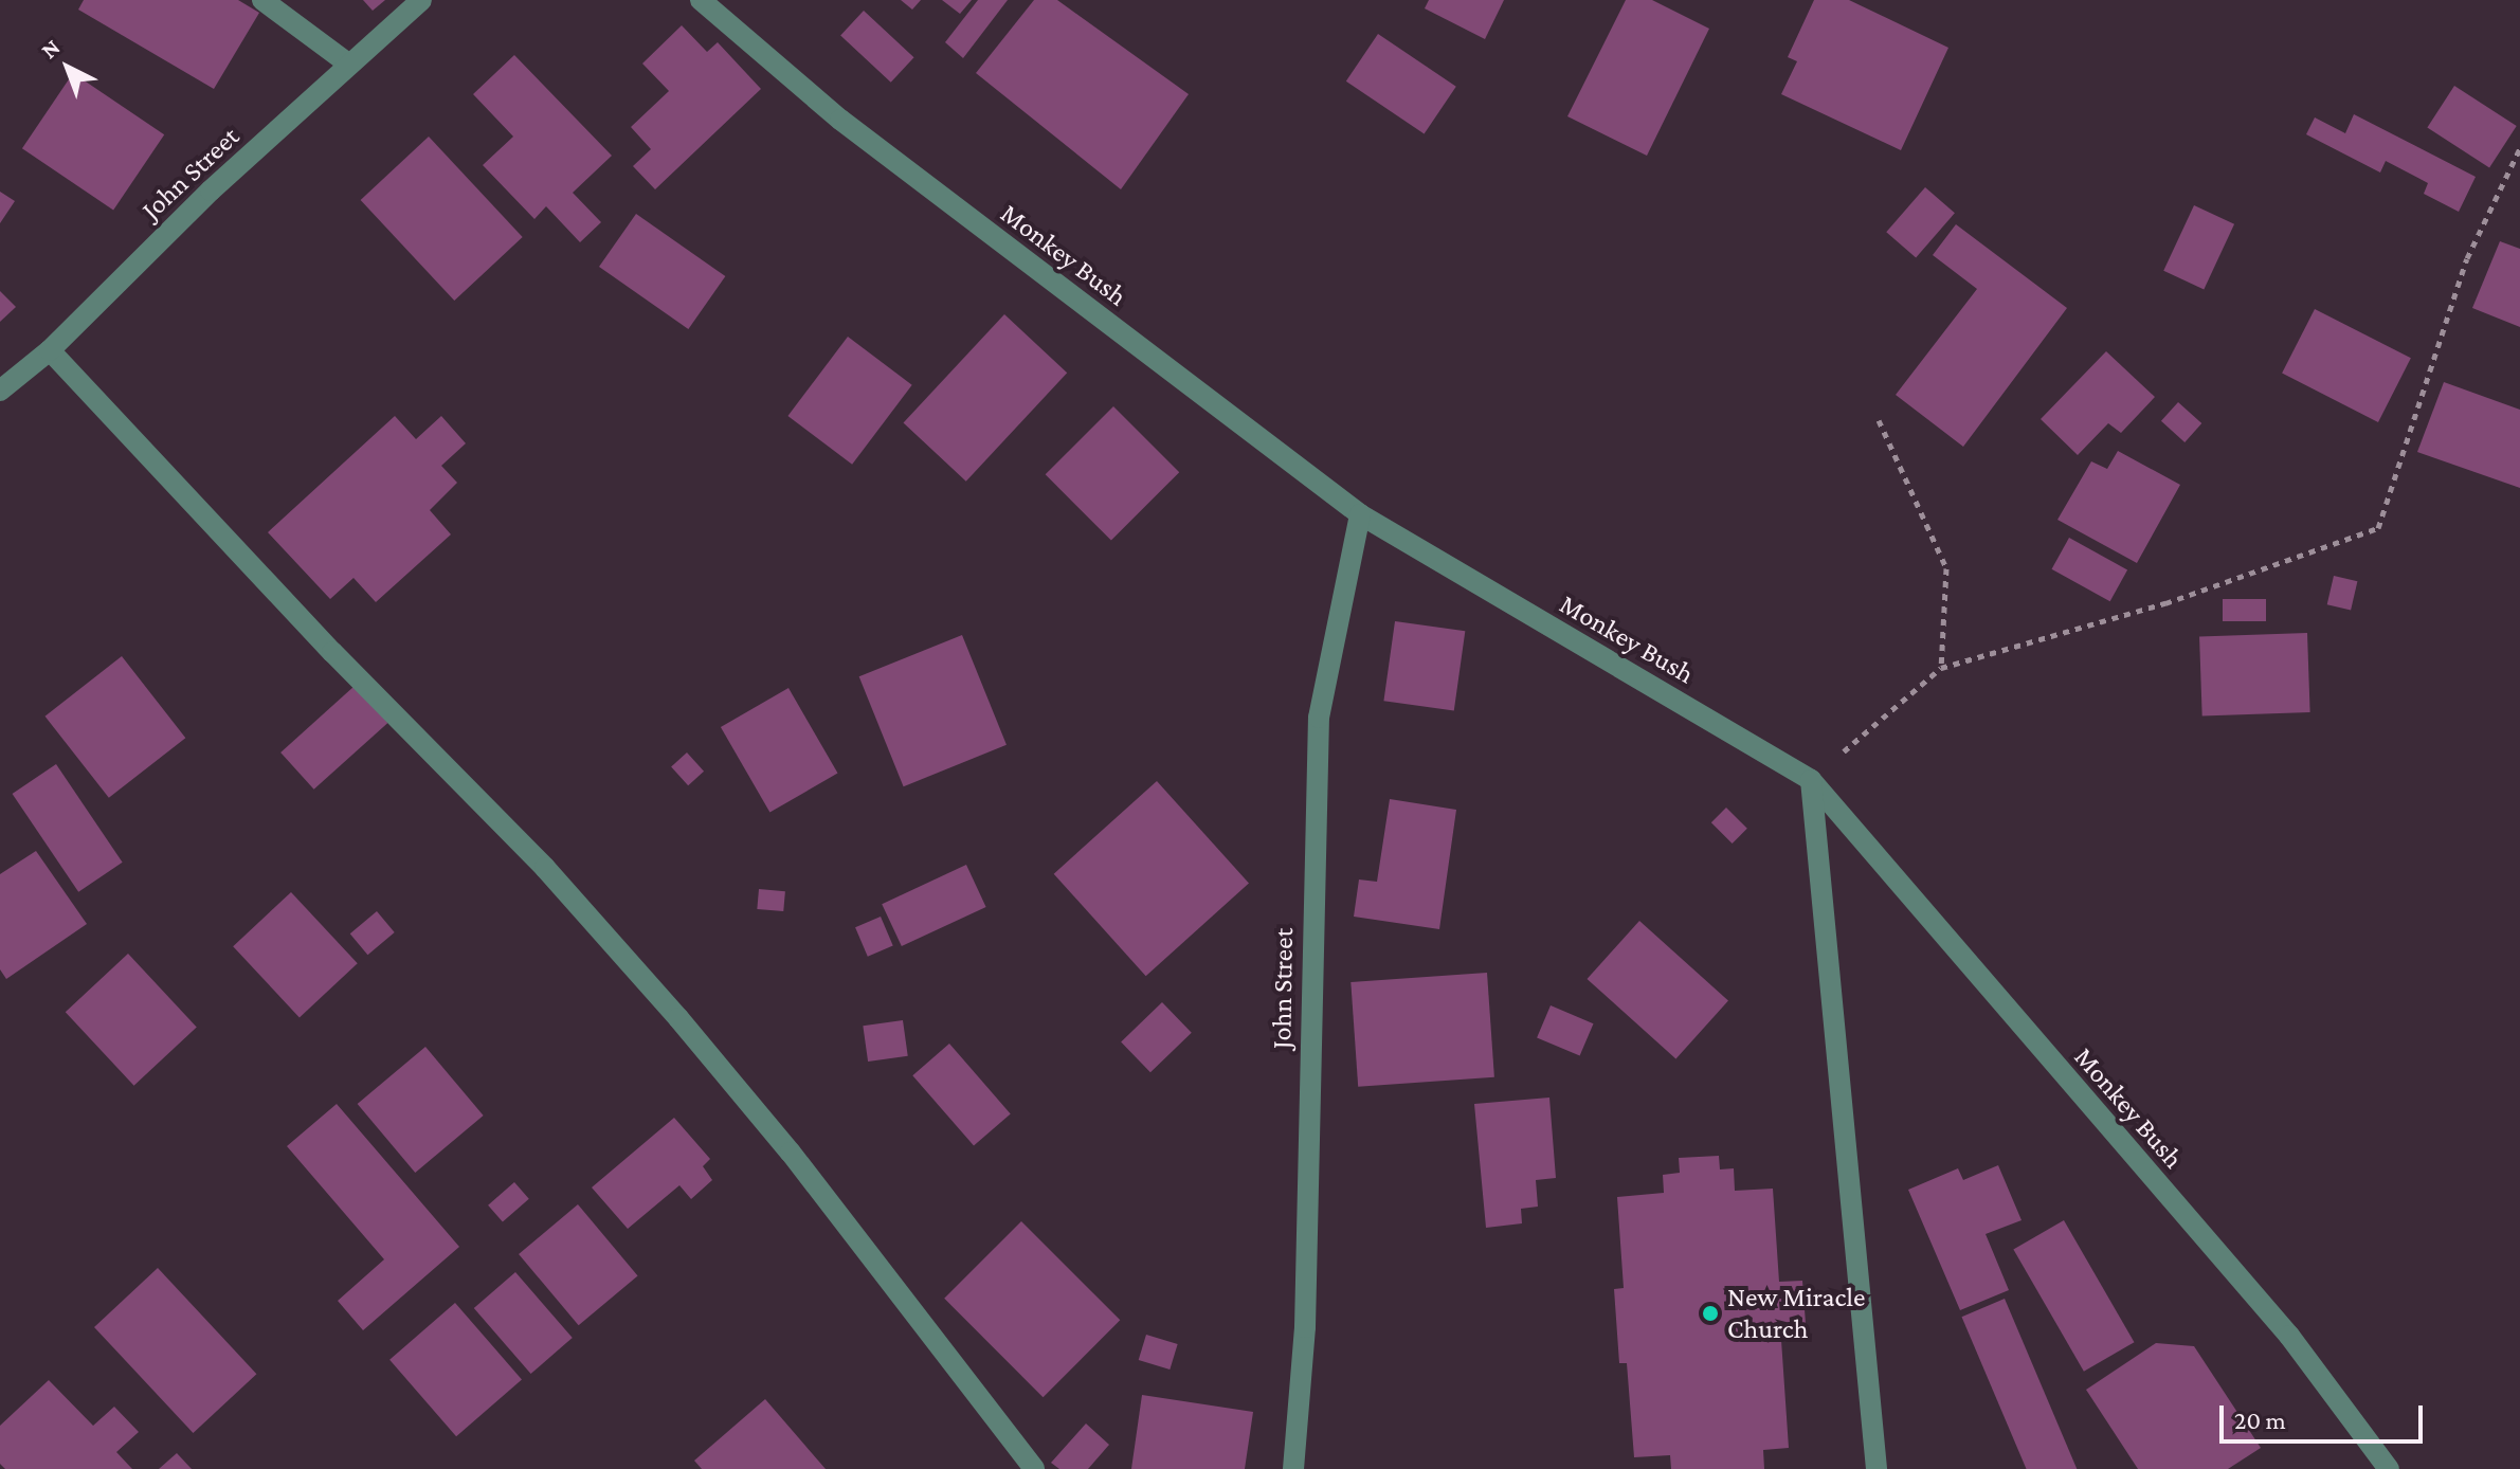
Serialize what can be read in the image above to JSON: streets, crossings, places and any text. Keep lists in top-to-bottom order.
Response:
{
  "streets": {
    "street": ["John Street", "Monkey Bush"]
  },
  "crossings": [
    ["John Street", "Monkey Bush"]
  ],
  "places": ["New Miracle Church"],
  "scale_bar": "20 m",
  "north": "top left"
}
